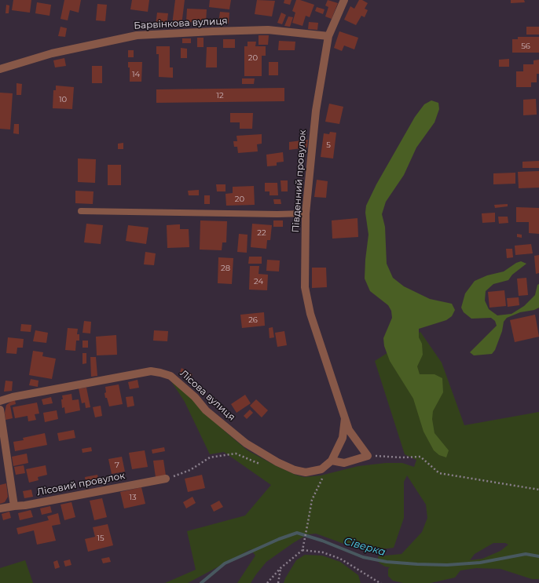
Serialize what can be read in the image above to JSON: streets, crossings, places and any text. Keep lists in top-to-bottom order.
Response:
{
  "streets": {
    "street": [
      "Барвінкова вулиця",
      "Південний провулок",
      "Лісова вулиця",
      "Лісовий провулок"
    ]
  },
  "crossings": [
    ["Барвінкова вулиця", "Південний провулок"],
    ["Південний провулок", "Лісова вулиця"]
  ],
  "water": ["Сіверка"],
  "house_numbers": [
    "56",
    "20",
    "14",
    "12",
    "10",
    "5",
    "20",
    "22",
    "28",
    "24",
    "26",
    "7",
    "13",
    "15"
  ]
}
